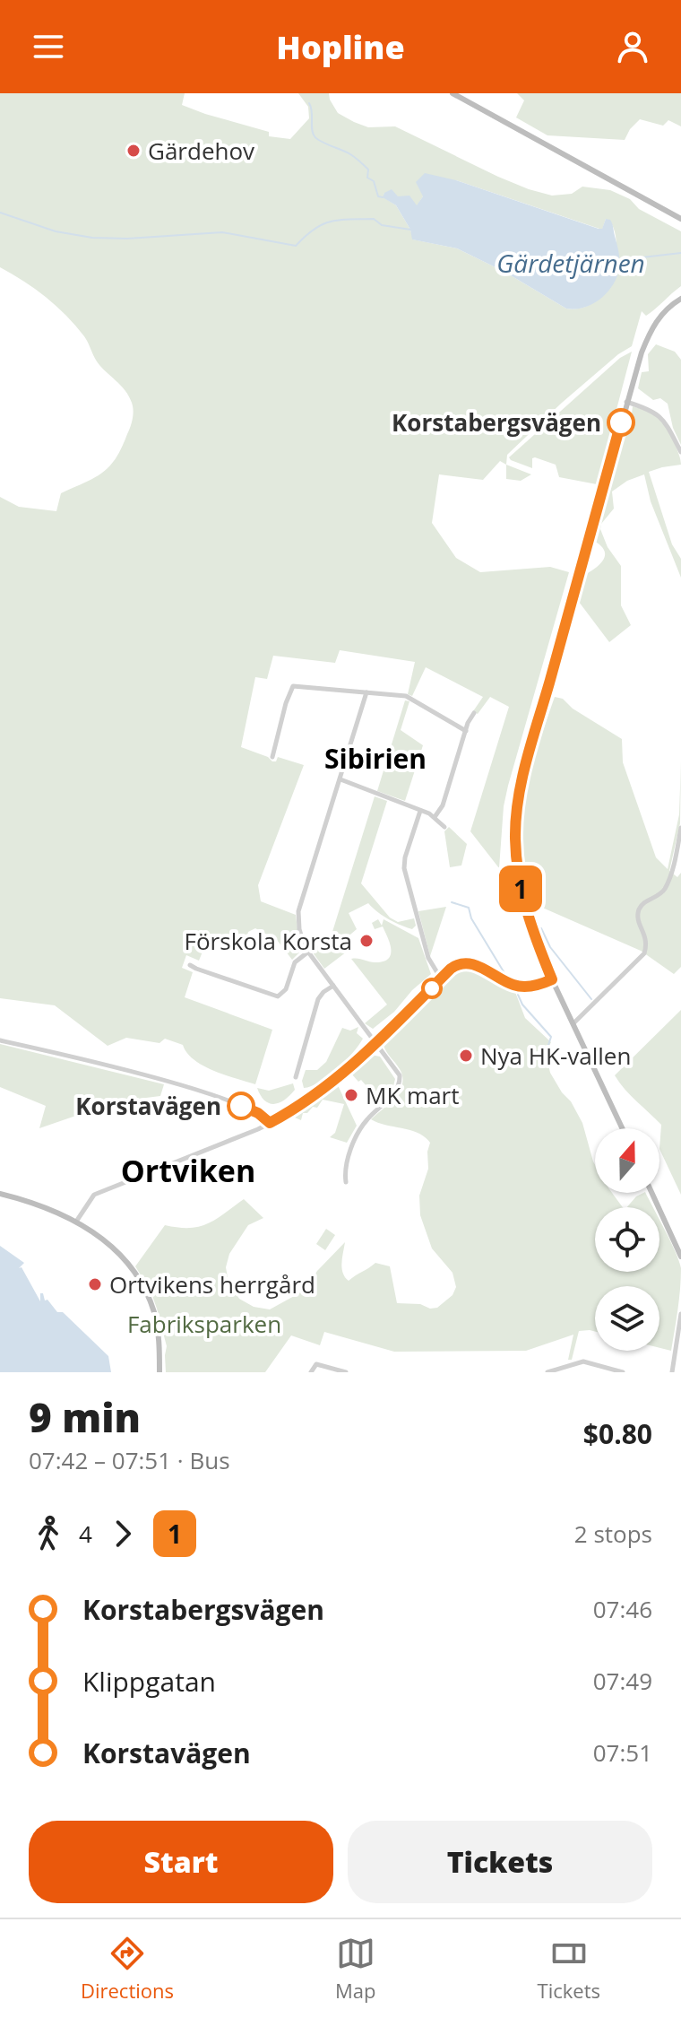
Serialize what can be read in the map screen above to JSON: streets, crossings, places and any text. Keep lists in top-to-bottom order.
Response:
{
  "districts": ["Sibirien", "Ortviken"],
  "water": ["Gärdetjärnen"],
  "parks": ["Fabriksparken"],
  "places": [
    "Gärdehov",
    "Korstabergsvägen",
    "Förskola Korsta",
    "Nya HK-vallen",
    "MK mart",
    "Korstavägen",
    "Ortvikens herrgård"
  ],
  "lines": ["bus line 1"],
  "north": "top",
  "page": {
    "header": "Hopline",
    "on_map": "1",
    "heading": ["9 min", "07:42 – 07:51 · Bus", "$0.80"],
    "legs": ["4", "1", "2 stops"],
    "list": [
      {
        "name": "Korstabergsvägen",
        "value": "07:46"
      },
      {
        "name": "Klippgatan",
        "value": "07:49"
      },
      {
        "name": "Korstavägen",
        "value": "07:51"
      }
    ],
    "buttons": ["Start", "Tickets"],
    "tabs": ["Directions", "Map", "Tickets"]
  }
}
